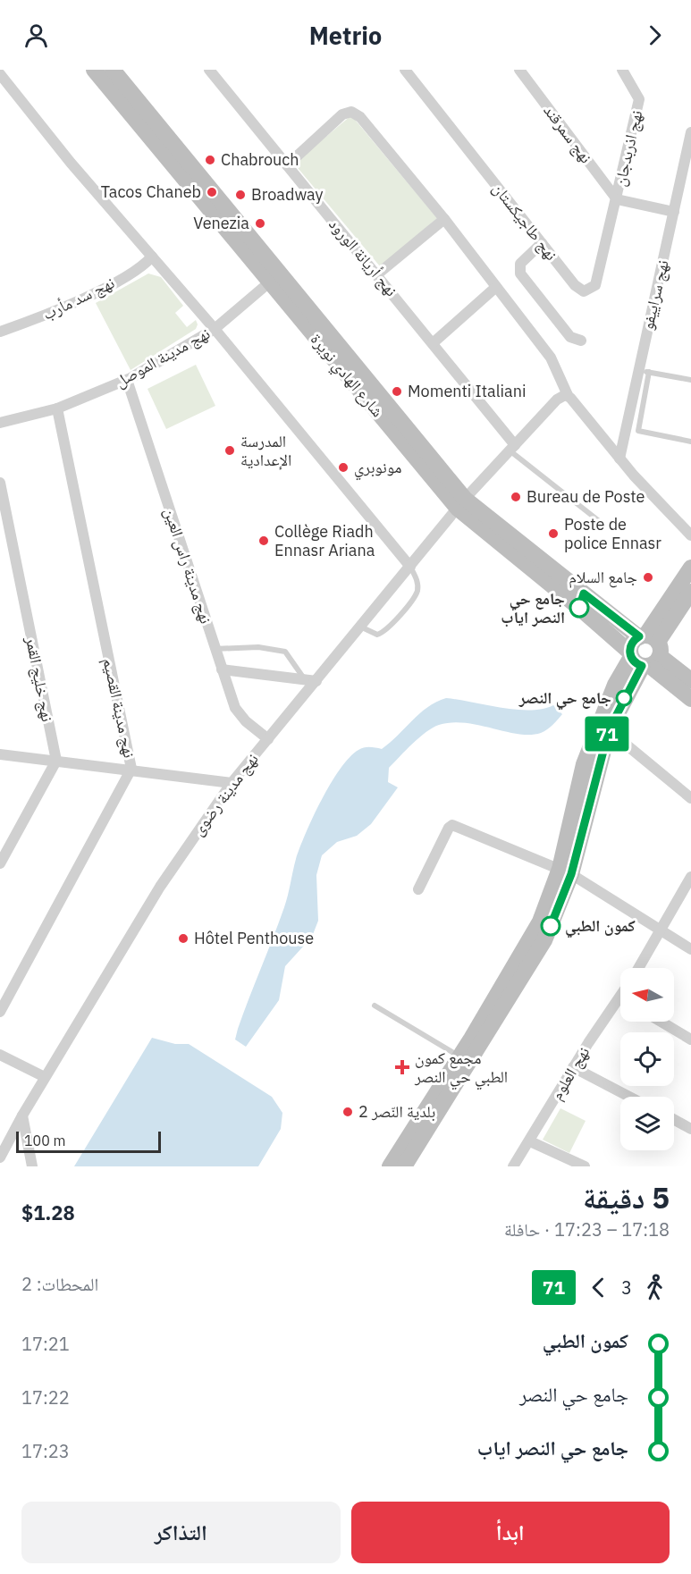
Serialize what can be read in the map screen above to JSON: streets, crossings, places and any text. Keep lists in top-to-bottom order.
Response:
{
  "streets": {
    "main road": ["شارع الهادي نويرة"],
    "street": [
      "نهج سمرقند",
      "نهج اذربدجان",
      "نهج طاجيكستان",
      "نهج أريانة الورود",
      "نهج سراييفو",
      "نهج سد مأرب",
      "نهج مدينة الموصل",
      "نهج مدينة راس العين",
      "نهج خليج القمر",
      "نهج مدينة القصيم",
      "نهج مدينة رضوى",
      "نهج العلوم"
    ]
  },
  "crossings": [
    ["نهج سمرقند", "نهج اذربدجان"],
    ["نهج سمرقند", "نهج طاجيكستان"],
    ["نهج اذربدجان", "نهج طاجيكستان"],
    ["نهج مدينة الموصل", "شارع الهادي نويرة"],
    ["نهج مدينة الموصل", "نهج مدينة راس العين"],
    ["نهج مدينة الموصل", "نهج مدينة القصيم"],
    ["شارع الهادي نويرة", "نهج مدينة رضوى"],
    ["نهج مدينة راس العين", "نهج مدينة رضوى"]
  ],
  "places": {
    "other": [
      "Chabrouch",
      "Tacos Chaneb",
      "Broadway",
      "Venezia",
      "Momenti Italiani",
      "المدرسة الإعدادية",
      "مونوبري",
      "Bureau de Poste",
      "Poste de police Ennasr",
      "Collège Riadh Ennasr Ariana",
      "جامع السلام",
      "جامع حي النصر اياب",
      "جامع حي النصر",
      "كمون الطبي",
      "Hôtel Penthouse",
      "بلدية النّصر 2"
    ],
    "health": ["مجمع كمون الطبي حي النصر"]
  },
  "lines": ["bus line 71"],
  "scale_bar": "100 m",
  "north": "left",
  "page": {
    "header": "Metrio",
    "on_map": "71",
    "scale": "100 m",
    "heading": ["5 دقيقة", "17:18 – 17:23 · حافلة", "$1.28"],
    "legs": ["3", "71", "المحطات: 2"],
    "list": [
      {
        "name": "كمون الطبي",
        "value": "17:21"
      },
      {
        "name": "جامع حي النصر",
        "value": "17:22"
      },
      {
        "name": "جامع حي النصر اياب",
        "value": "17:23"
      }
    ],
    "buttons": ["ابدأ", "التذاكر"]
  }
}
